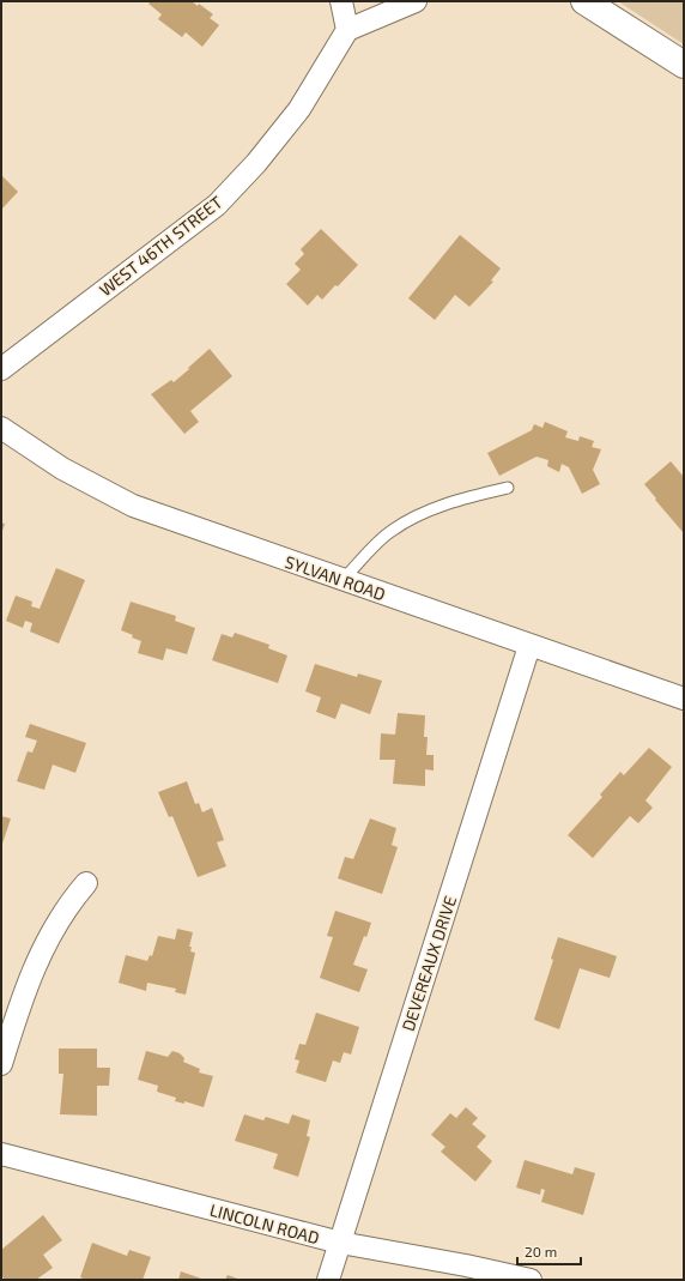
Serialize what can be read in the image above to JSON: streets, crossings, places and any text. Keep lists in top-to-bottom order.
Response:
{
  "streets": {
    "street": [
      "WEST 46TH STREET",
      "SYLVAN ROAD",
      "DEVEREAUX DRIVE",
      "LINCOLN ROAD"
    ]
  },
  "crossings": [
    ["SYLVAN ROAD", "DEVEREAUX DRIVE"],
    ["DEVEREAUX DRIVE", "LINCOLN ROAD"]
  ],
  "scale_bar": "20 m"
}
